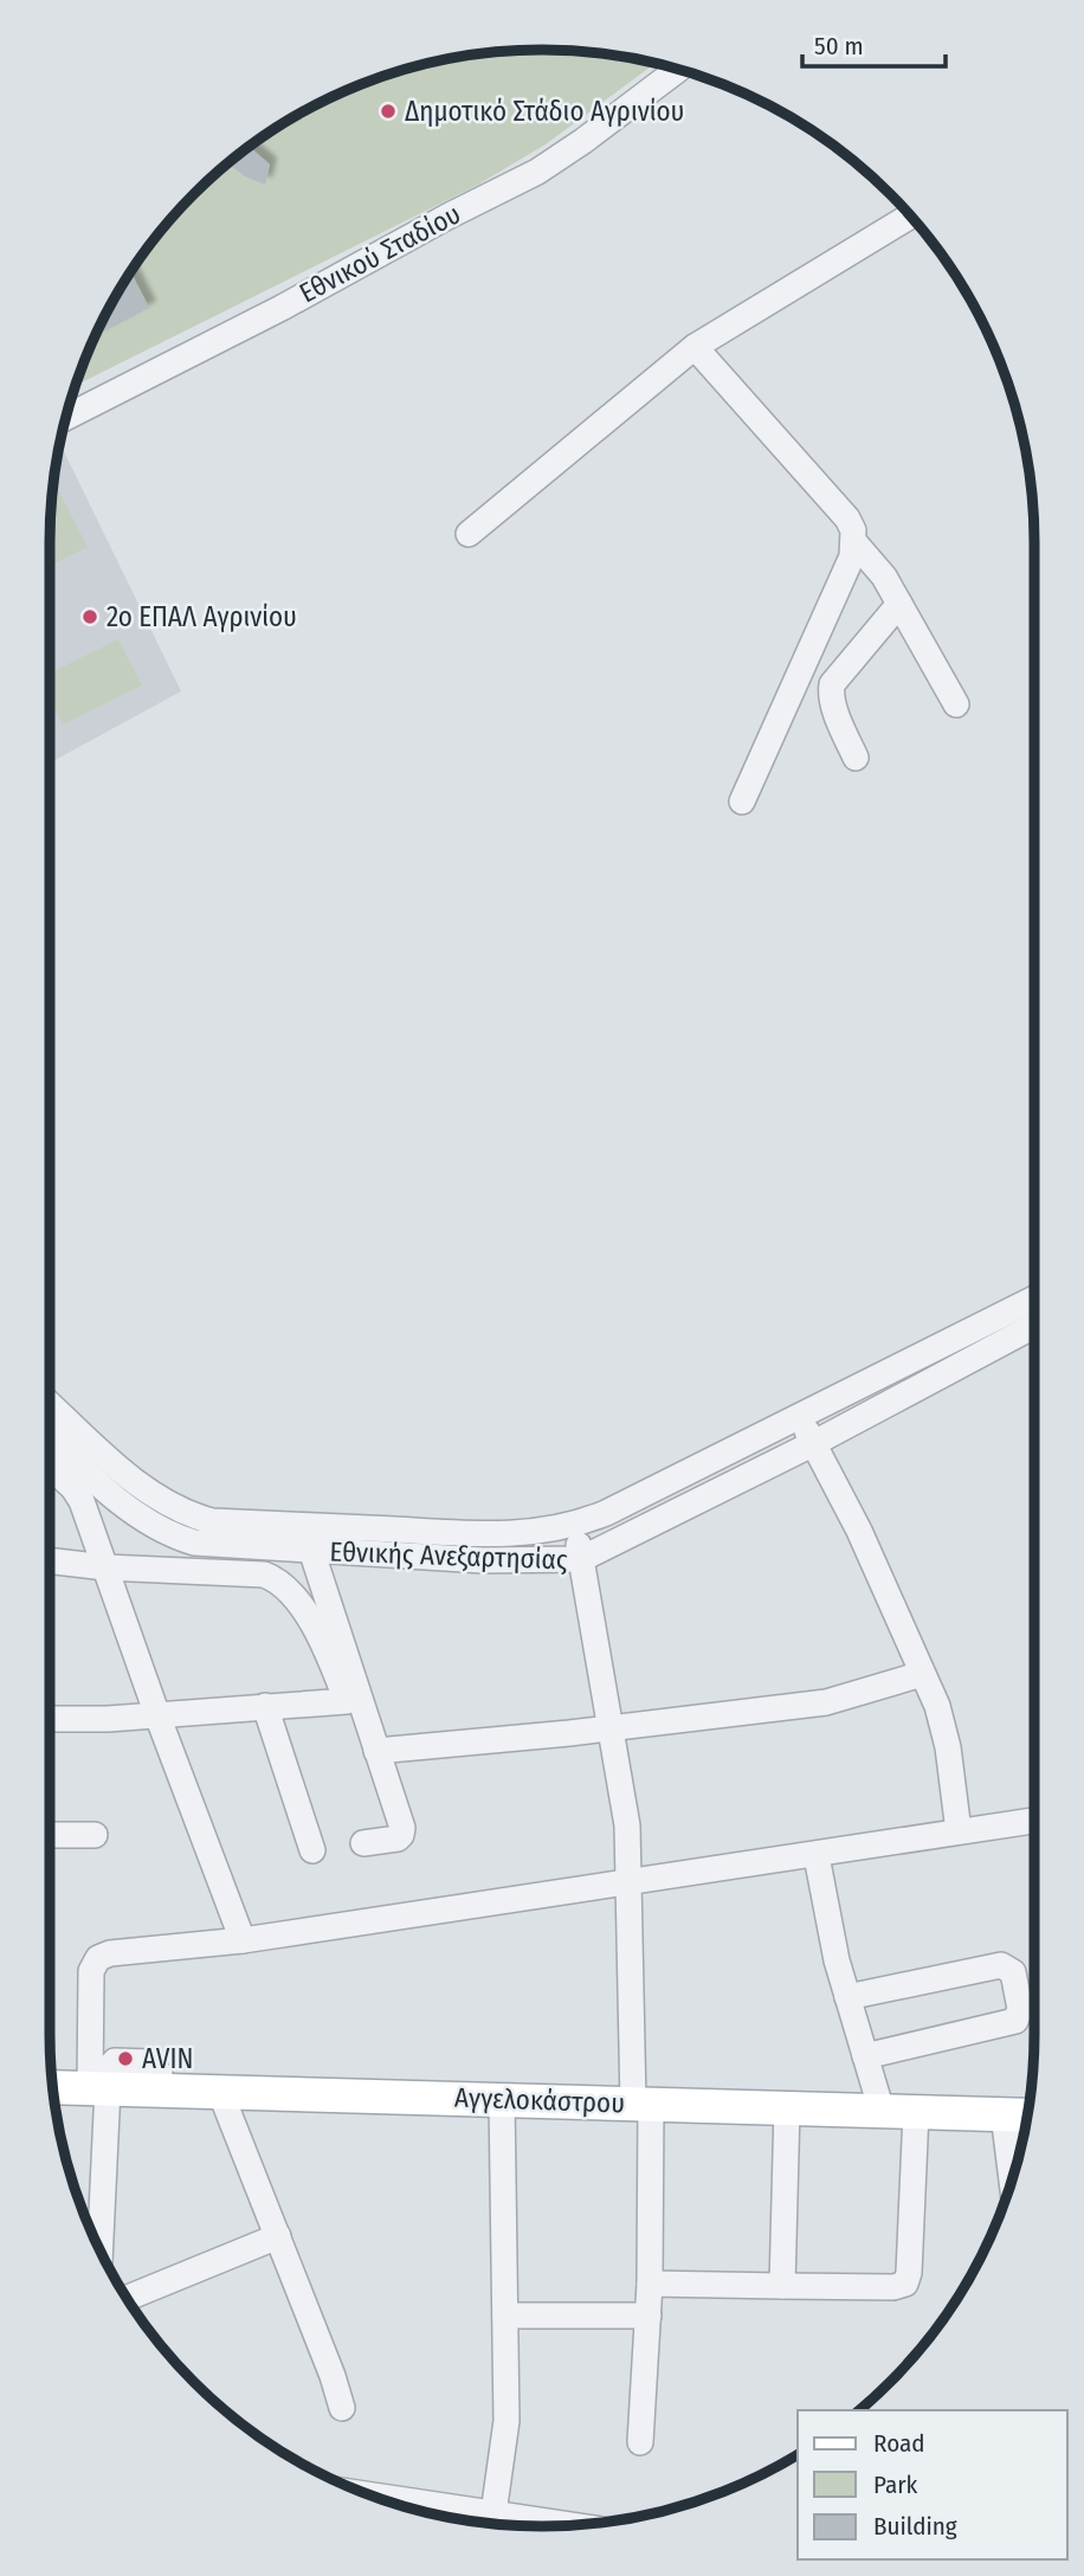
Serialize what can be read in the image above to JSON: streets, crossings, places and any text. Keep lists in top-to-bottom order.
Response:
{
  "streets": {
    "main road": ["Αγγελοκάστρου"],
    "street": ["Εθνικού Σταδίου", "Εθνικής Ανεξαρτησίας"]
  },
  "places": ["Δημοτικό Στάδιο Αγρινίου", "2ο ΕΠΑΛ Αγρινίου", "AVIN"],
  "legend": ["Road", "Park", "Building"],
  "scale_bar": "50 m"
}
